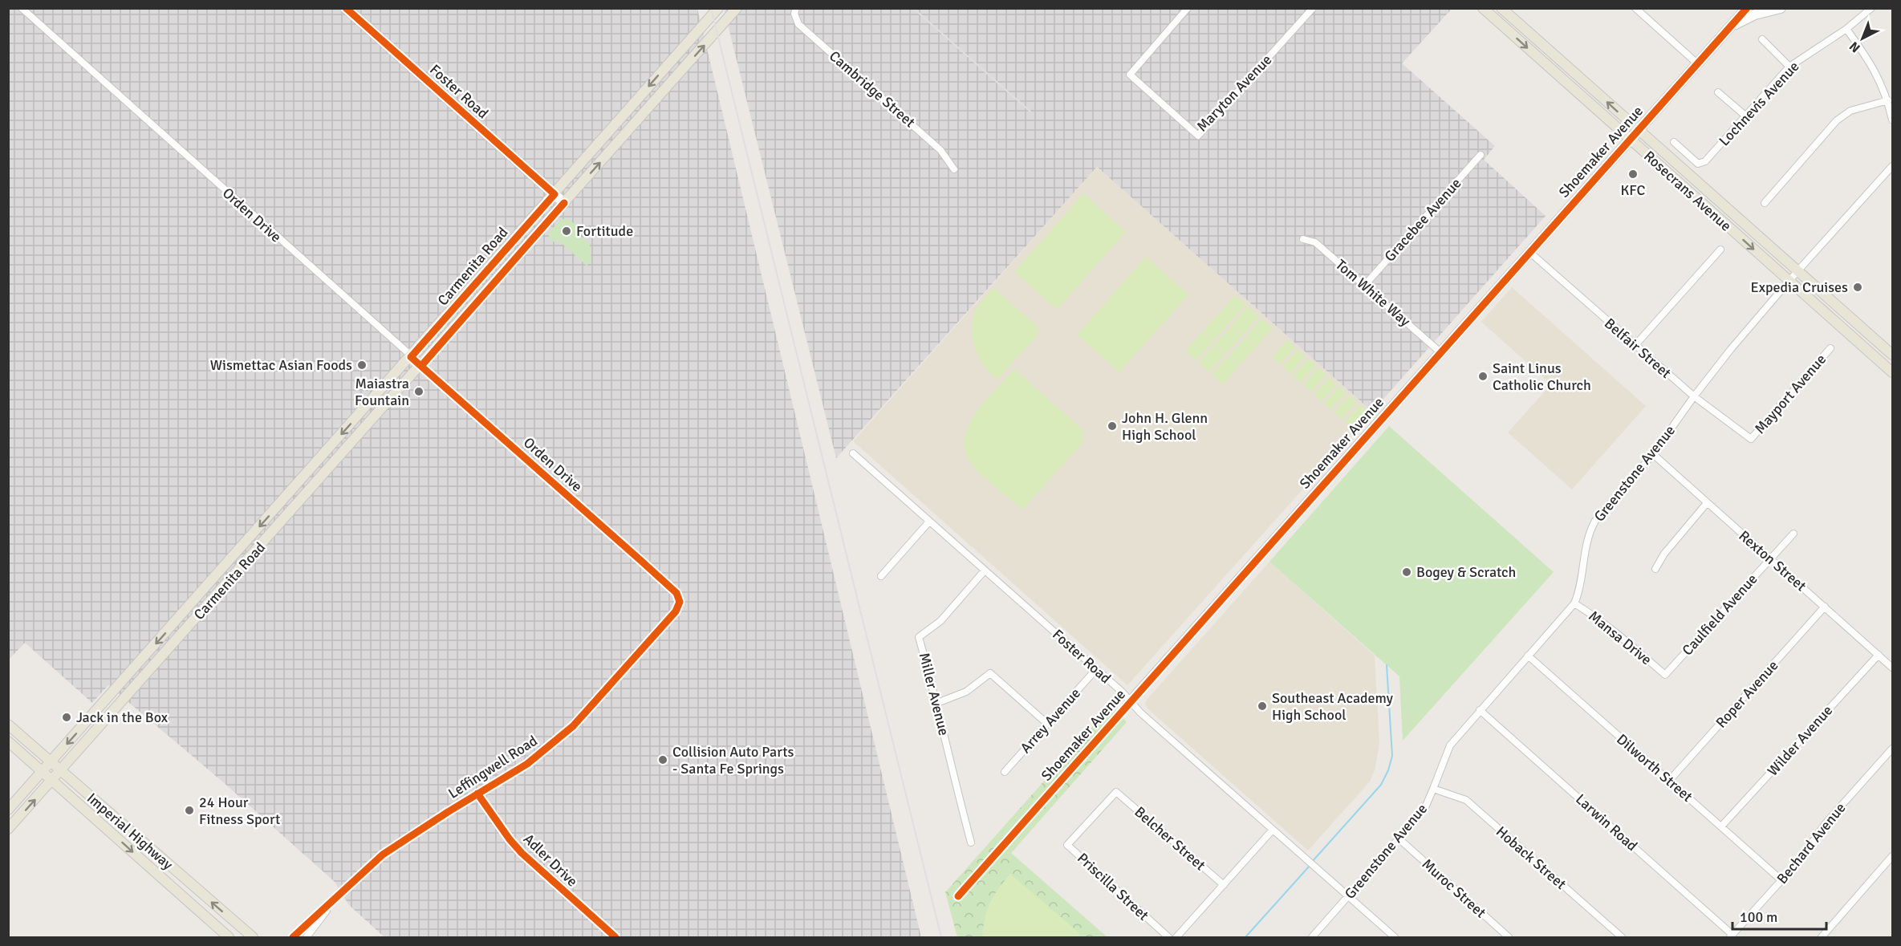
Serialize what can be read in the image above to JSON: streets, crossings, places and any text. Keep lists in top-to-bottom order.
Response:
{
  "streets": {
    "main road": ["Rosecrans Avenue", "Carmenita Road", "Imperial Highway"],
    "street": [
      "Cambridge Street",
      "Foster Road",
      "Maryton Avenue",
      "Lochnevis Avenue",
      "Shoemaker Avenue",
      "Orden Drive",
      "Gracebee Avenue",
      "Tom White Way",
      "Belfair Street",
      "Mayport Avenue",
      "Greenstone Avenue",
      "Rexton Street",
      "Caulfield Avenue",
      "Mansa Drive",
      "Miller Avenue",
      "Roper Avenue",
      "Arrey Avenue",
      "Wilder Avenue",
      "Leffingwell Road",
      "Dilworth Street",
      "Larwin Road",
      "Belcher Street",
      "Bechard Avenue",
      "Hoback Street",
      "Adler Drive",
      "Priscilla Street",
      "Muroc Street"
    ]
  },
  "crossings": [
    ["Foster Road", "Shoemaker Avenue"],
    ["Foster Road", "Carmenita Road"],
    ["Foster Road", "Greenstone Avenue"],
    ["Foster Road", "Miller Avenue"],
    ["Foster Road", "Arrey Avenue"],
    ["Shoemaker Avenue", "Rosecrans Avenue"],
    ["Shoemaker Avenue", "Tom White Way"],
    ["Shoemaker Avenue", "Belfair Street"],
    ["Rosecrans Avenue", "Greenstone Avenue"],
    ["Orden Drive", "Carmenita Road"],
    ["Orden Drive", "Leffingwell Road"],
    ["Gracebee Avenue", "Tom White Way"],
    ["Carmenita Road", "Imperial Highway"],
    ["Belfair Street", "Mayport Avenue"],
    ["Belfair Street", "Greenstone Avenue"],
    ["Greenstone Avenue", "Rexton Street"],
    ["Greenstone Avenue", "Mansa Drive"],
    ["Greenstone Avenue", "Dilworth Street"],
    ["Greenstone Avenue", "Larwin Road"],
    ["Greenstone Avenue", "Hoback Street"],
    ["Greenstone Avenue", "Muroc Street"],
    ["Rexton Street", "Caulfield Avenue"],
    ["Rexton Street", "Roper Avenue"],
    ["Rexton Street", "Wilder Avenue"],
    ["Caulfield Avenue", "Mansa Drive"],
    ["Roper Avenue", "Dilworth Street"],
    ["Wilder Avenue", "Dilworth Street"],
    ["Leffingwell Road", "Adler Drive"],
    ["Dilworth Street", "Bechard Avenue"],
    ["Larwin Road", "Bechard Avenue"],
    ["Belcher Street", "Priscilla Street"]
  ],
  "places": [
    "KFC",
    "Fortitude",
    "Expedia Cruises",
    "Wismettac Asian Foods",
    "Saint Linus Catholic Church",
    "Maiastra Fountain",
    "John H. Glenn High School",
    "Bogey & Scratch",
    "Southeast Academy High School",
    "Jack in the Box",
    "Collision Auto Parts - Santa Fe Springs",
    "24 Hour Fitness Sport"
  ],
  "scale_bar": "100 m",
  "north": "bottom left"
}
